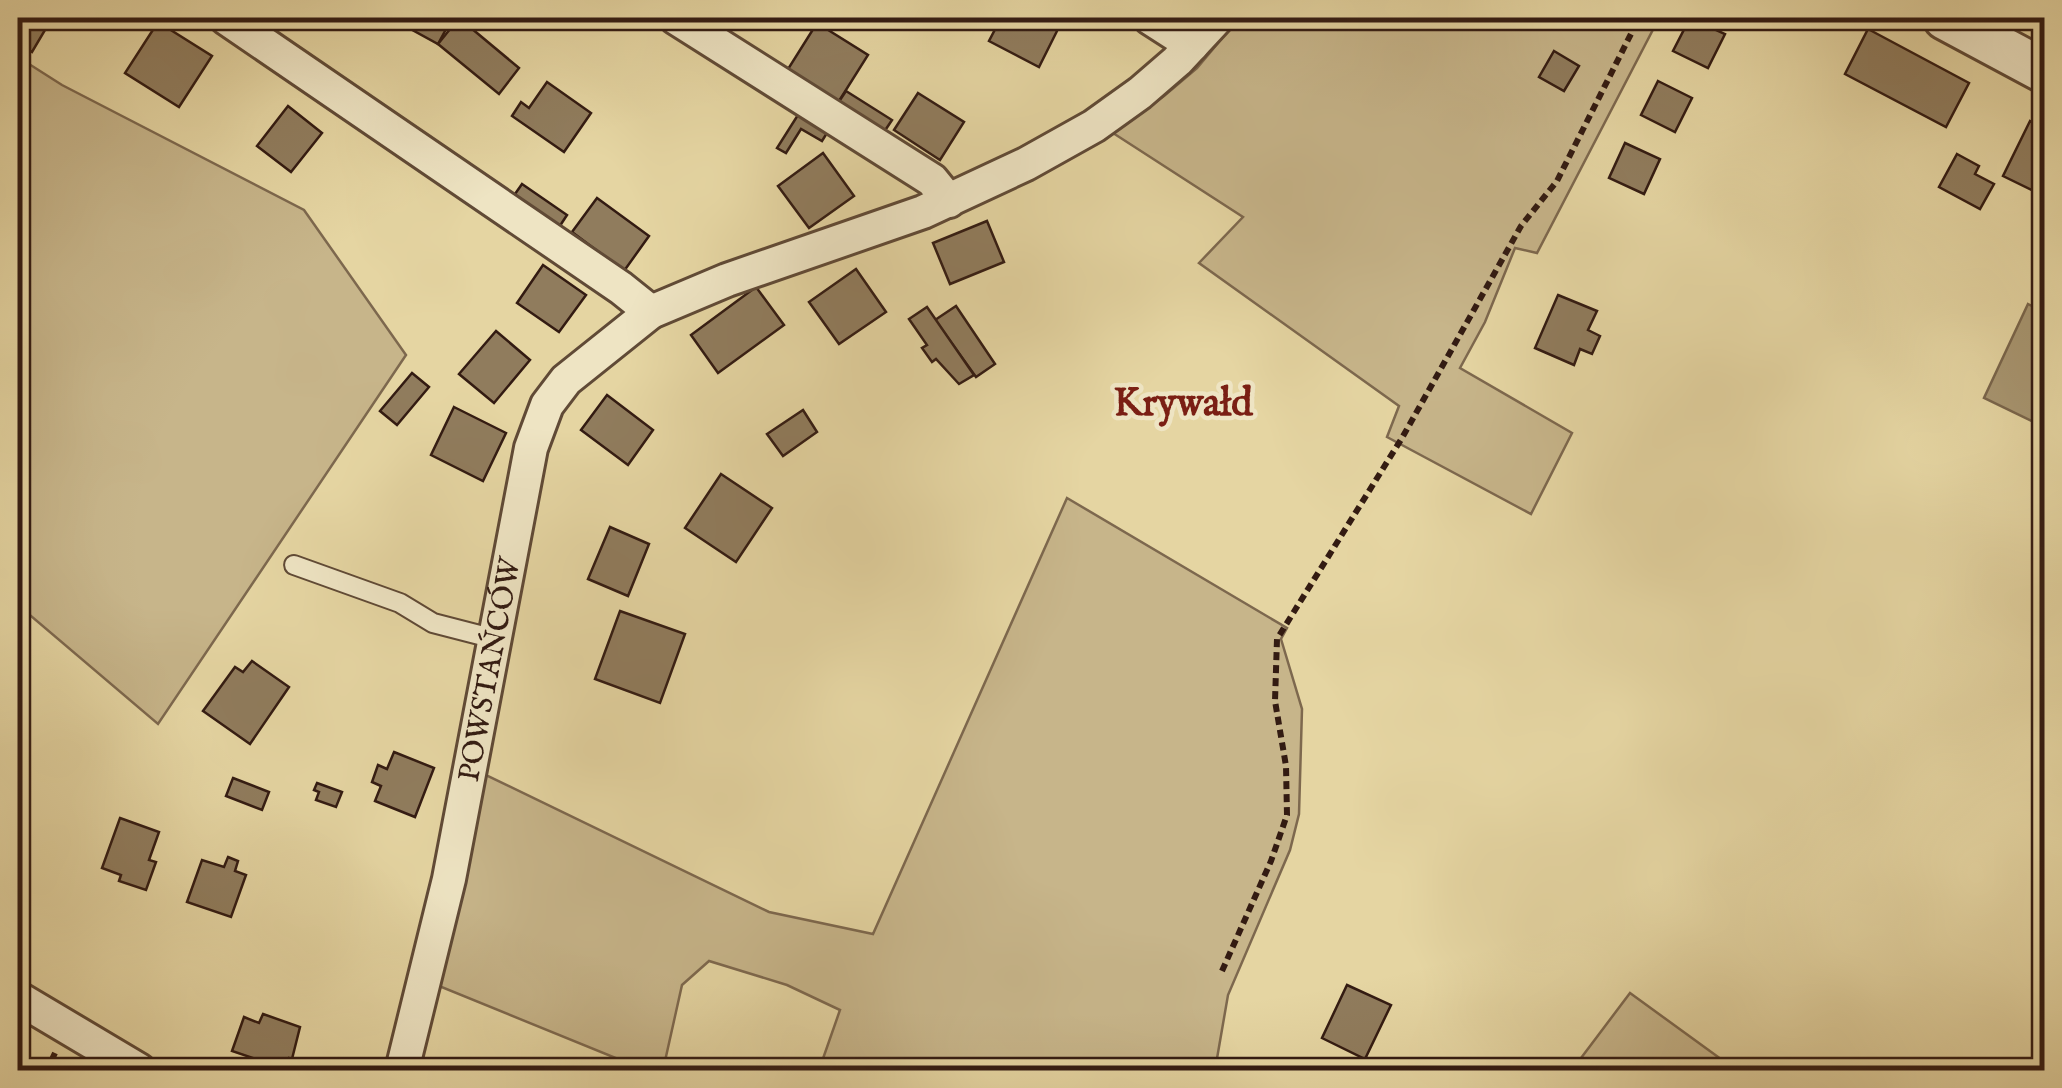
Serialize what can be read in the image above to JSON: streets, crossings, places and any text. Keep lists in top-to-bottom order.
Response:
{
  "streets": {
    "street": ["POWSTAŃCÓW"]
  },
  "districts": ["Krywałd"]
}
